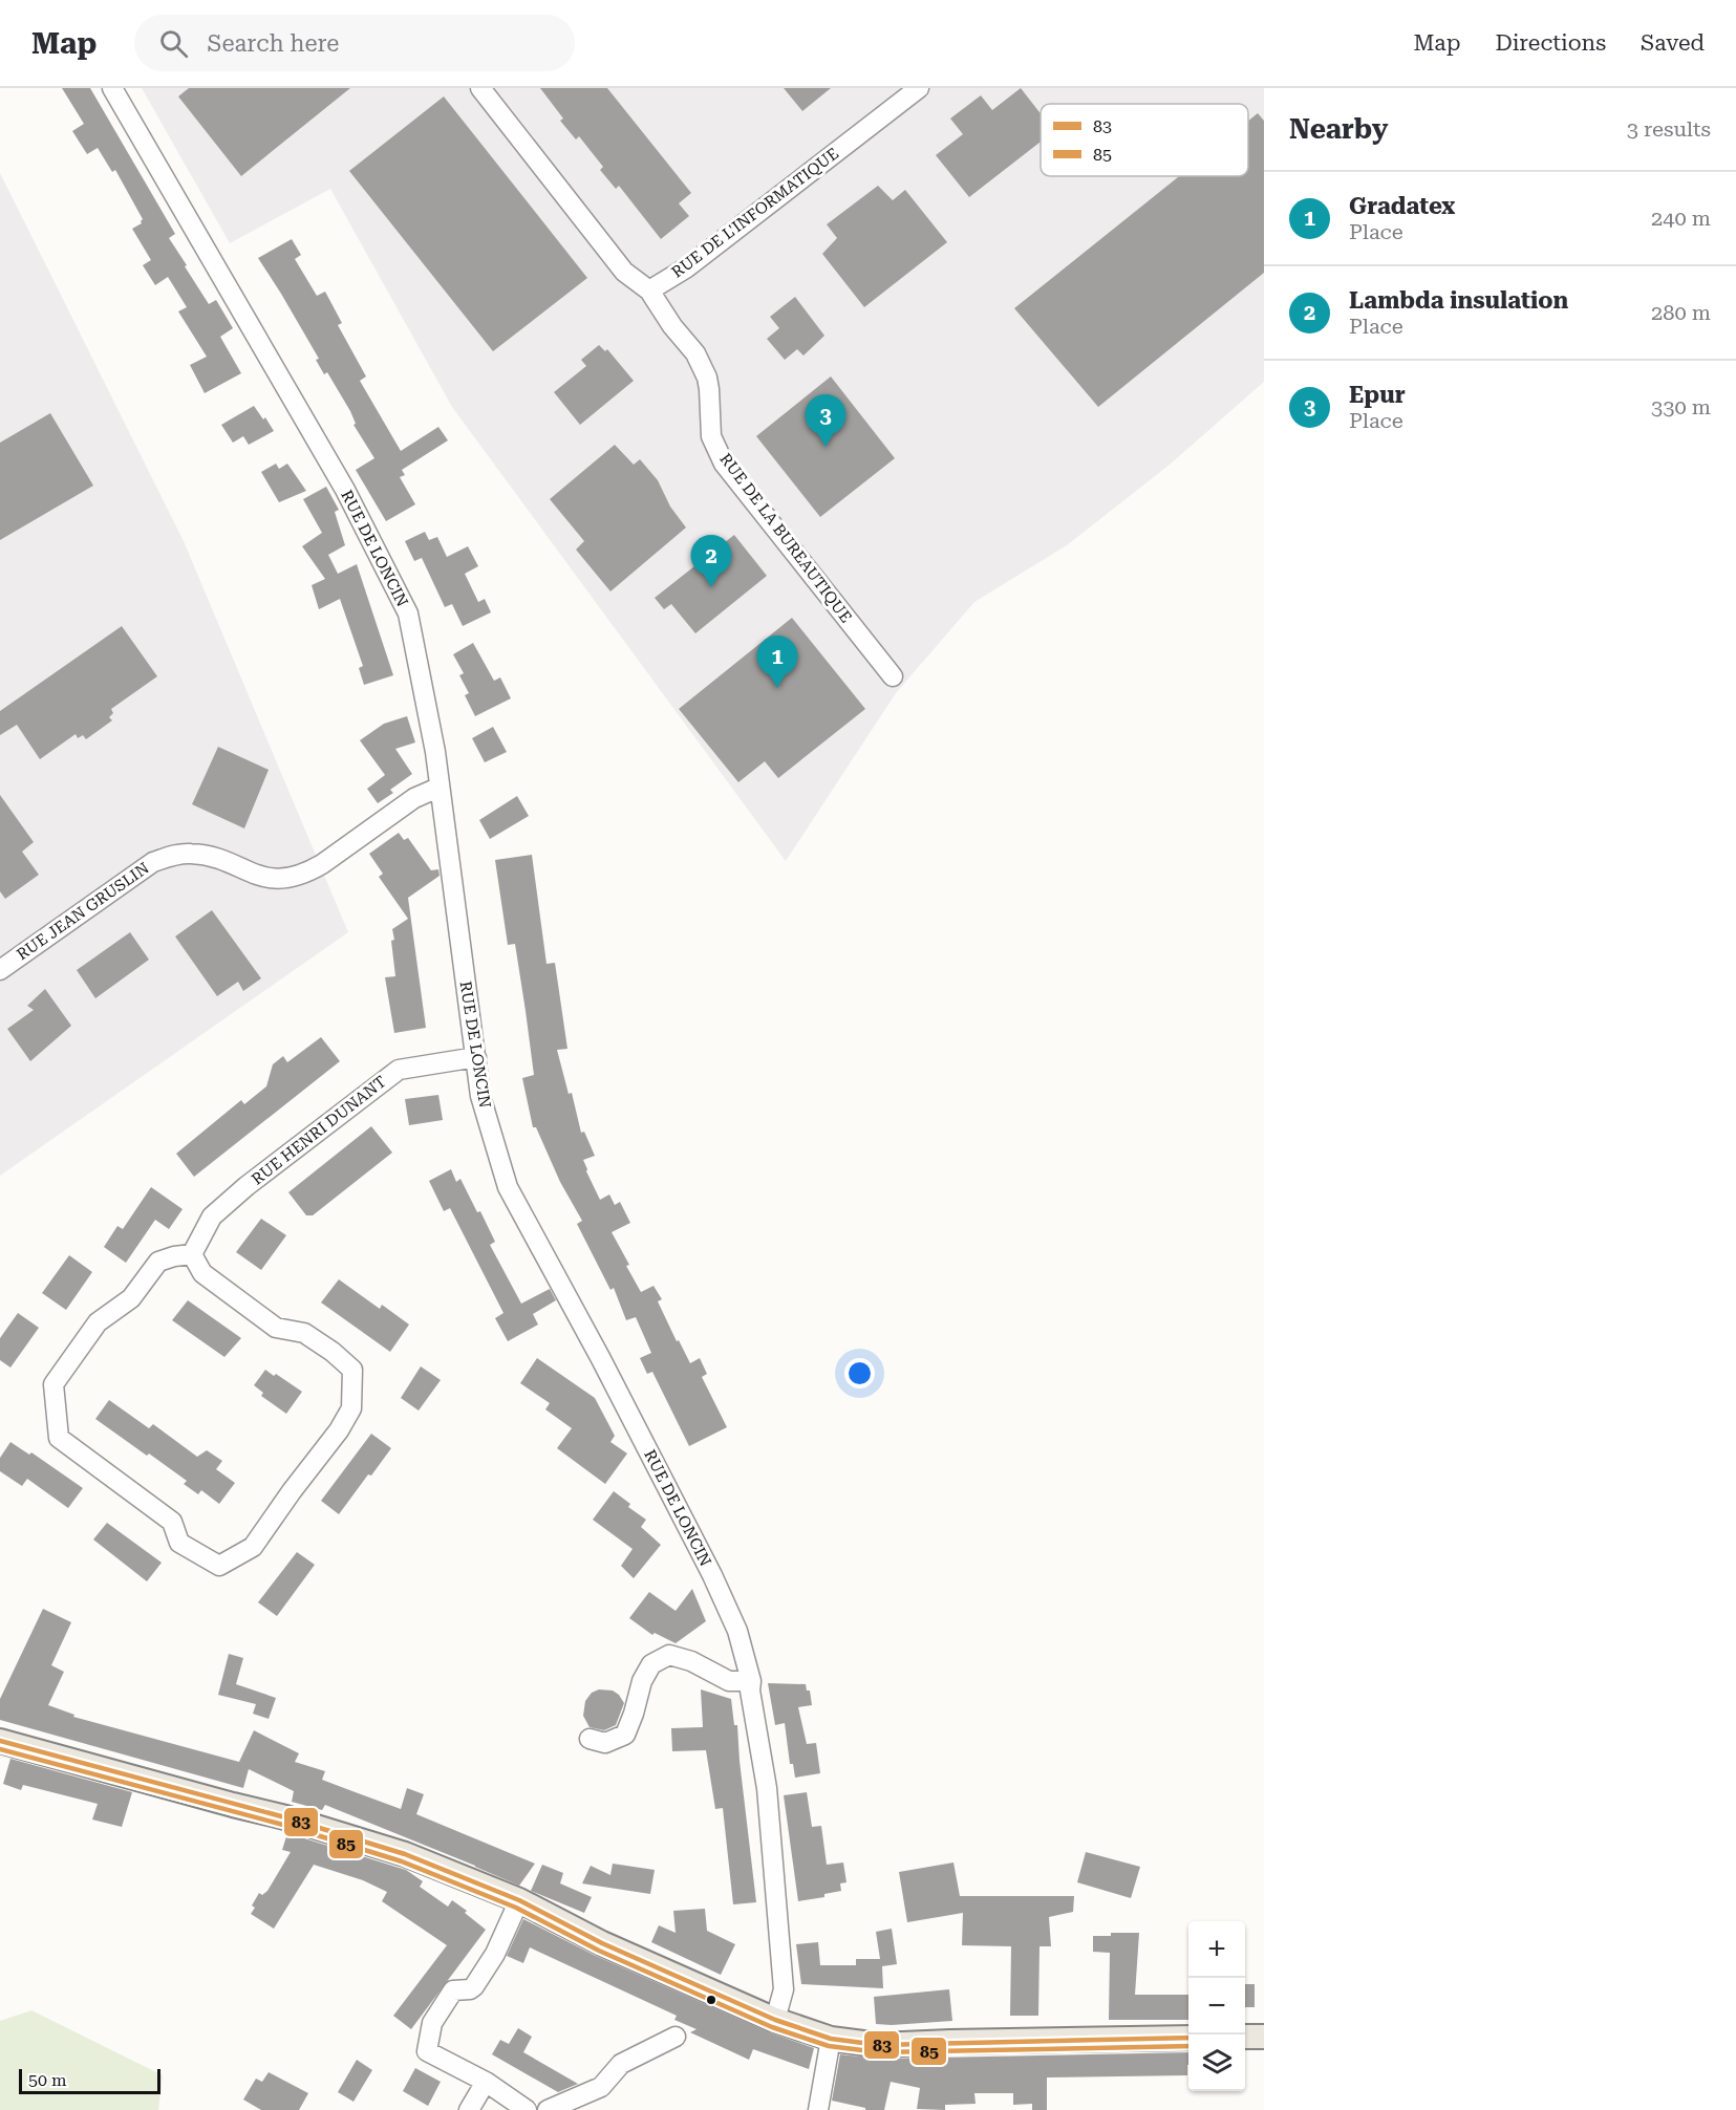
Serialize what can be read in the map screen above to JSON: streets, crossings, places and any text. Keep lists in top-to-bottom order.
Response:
{
  "streets": {
    "street": [
      "RUE DE L'INFORMATIQUE",
      "RUE DE LA BUREAUTIQUE",
      "RUE DE LONCIN",
      "RUE JEAN GRUSLIN",
      "RUE HENRI DUNANT"
    ]
  },
  "crossings": [
    ["RUE DE L'INFORMATIQUE", "RUE DE LA BUREAUTIQUE"],
    ["RUE DE LONCIN", "RUE JEAN GRUSLIN"],
    ["RUE DE LONCIN", "RUE HENRI DUNANT"]
  ],
  "lines": ["transit line 83", "transit line 85"],
  "legend": ["83", "85"],
  "scale_bar": "50 m",
  "page": {
    "header": "Map",
    "search": "Search here",
    "nav": ["Map", "Directions", "Saved"],
    "heading": ["Nearby", "3 results"],
    "list": [
      {
        "mark": "1",
        "name": "Gradatex",
        "note": "Place",
        "value": "240 m"
      },
      {
        "mark": "2",
        "name": "Lambda insulation",
        "note": "Place",
        "value": "280 m"
      },
      {
        "mark": "3",
        "name": "Epur",
        "note": "Place",
        "value": "330 m"
      }
    ],
    "pins": ["3", "2", "1"],
    "map_buttons": ["+", "−"],
    "scale": "50 m"
  }
}
